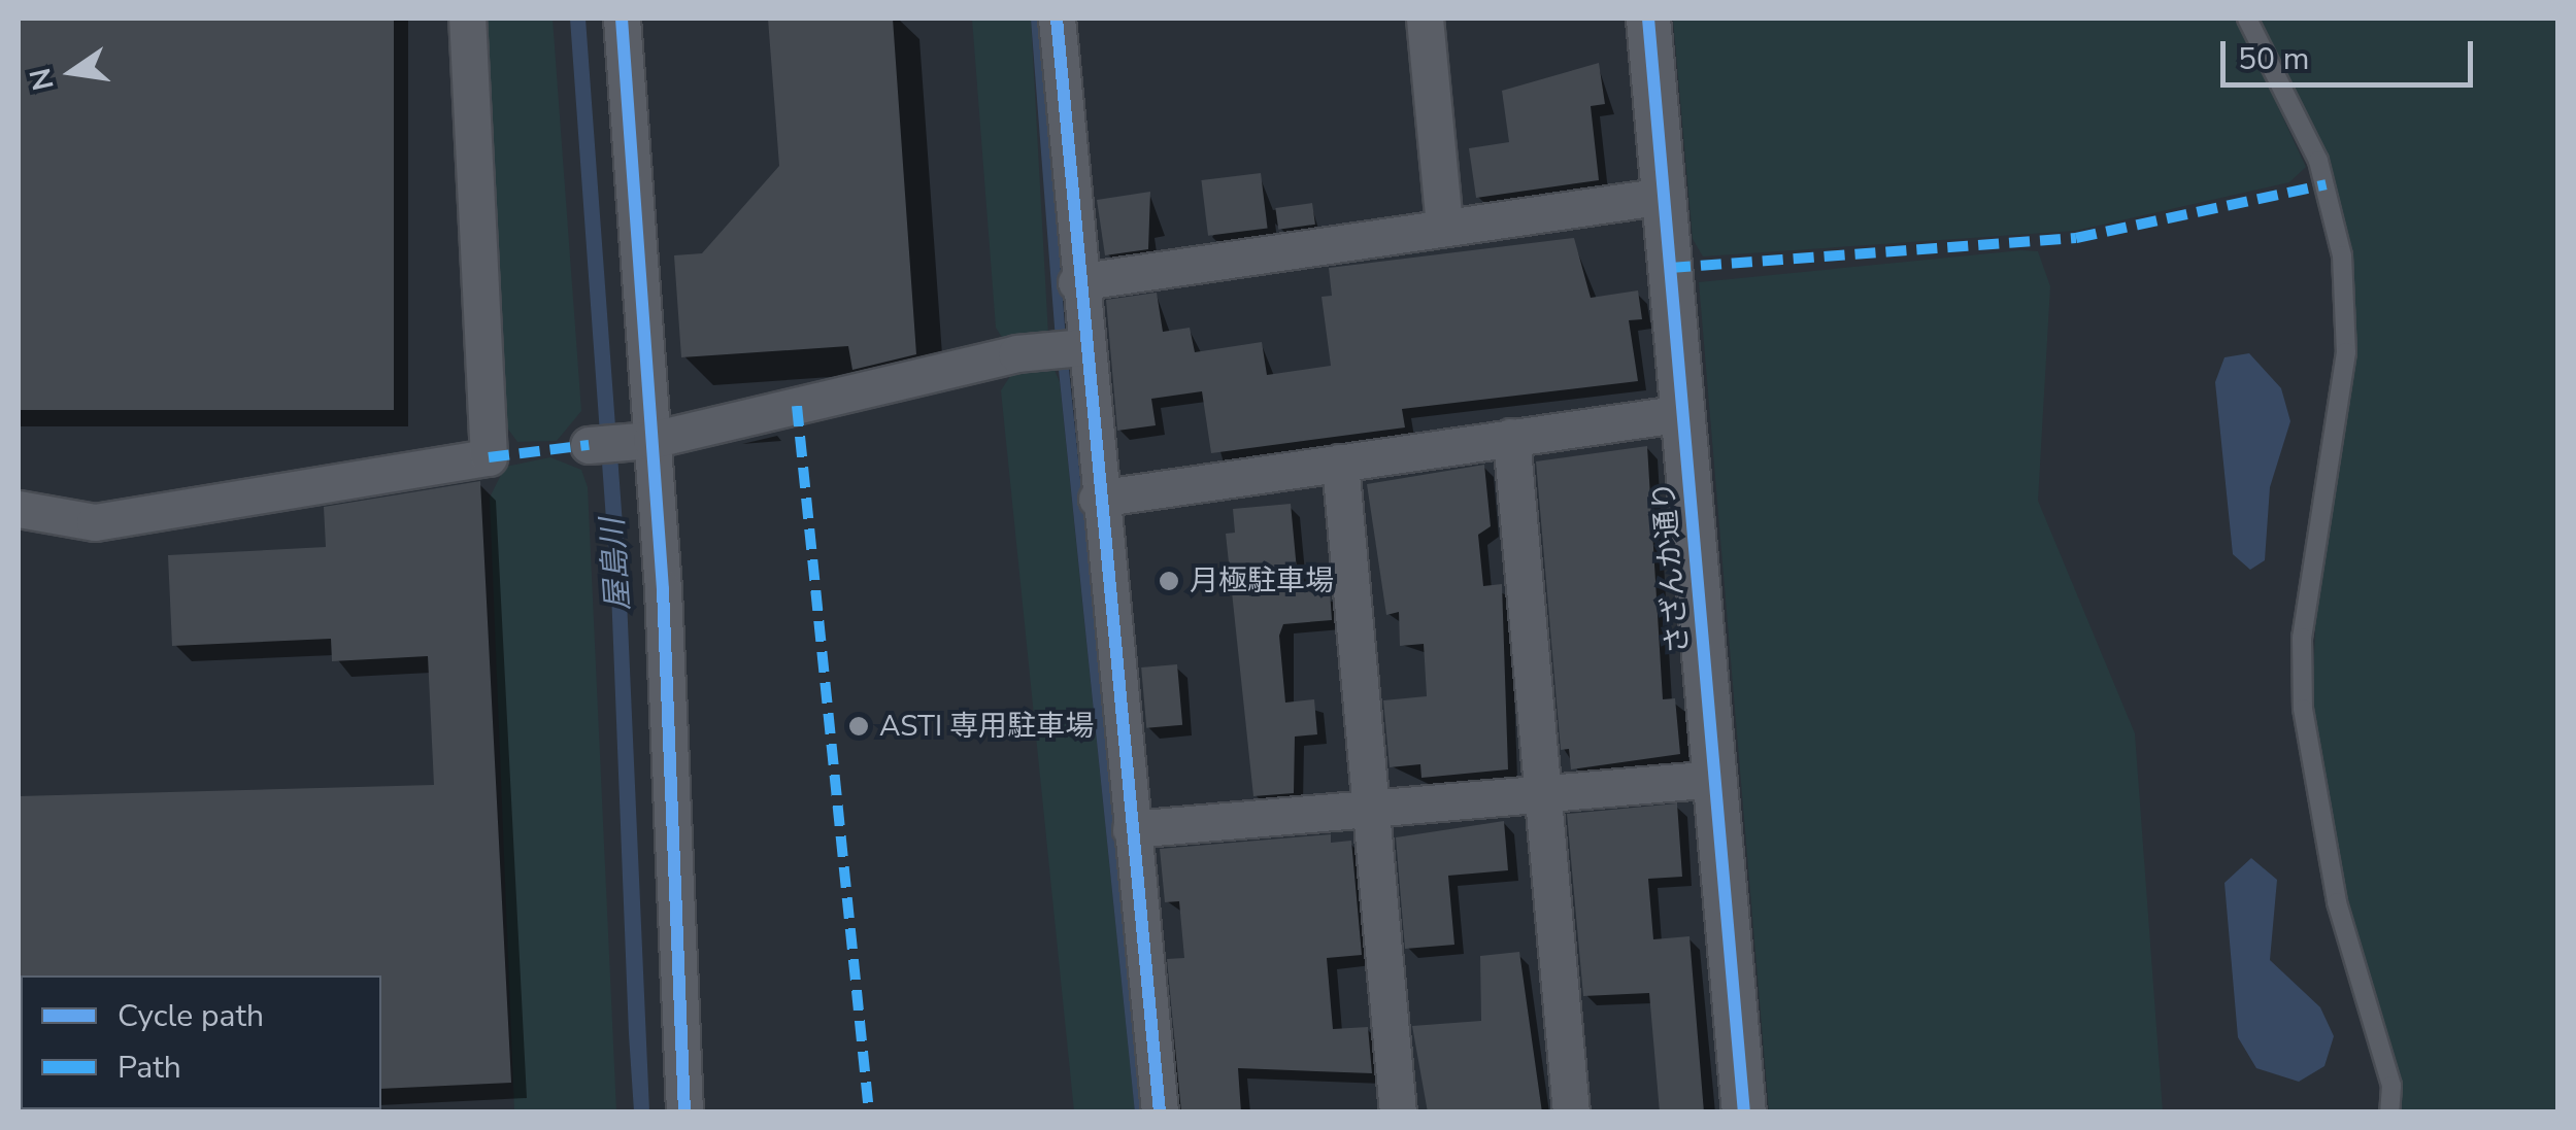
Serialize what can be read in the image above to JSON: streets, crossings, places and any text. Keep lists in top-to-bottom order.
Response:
{
  "streets": {
    "street": ["さざんか通り"]
  },
  "water": ["屋島川"],
  "places": ["月極駐車場", "ASTI 専用駐車場"],
  "legend": ["Cycle path", "Path"],
  "scale_bar": "50 m",
  "north": "left"
}
